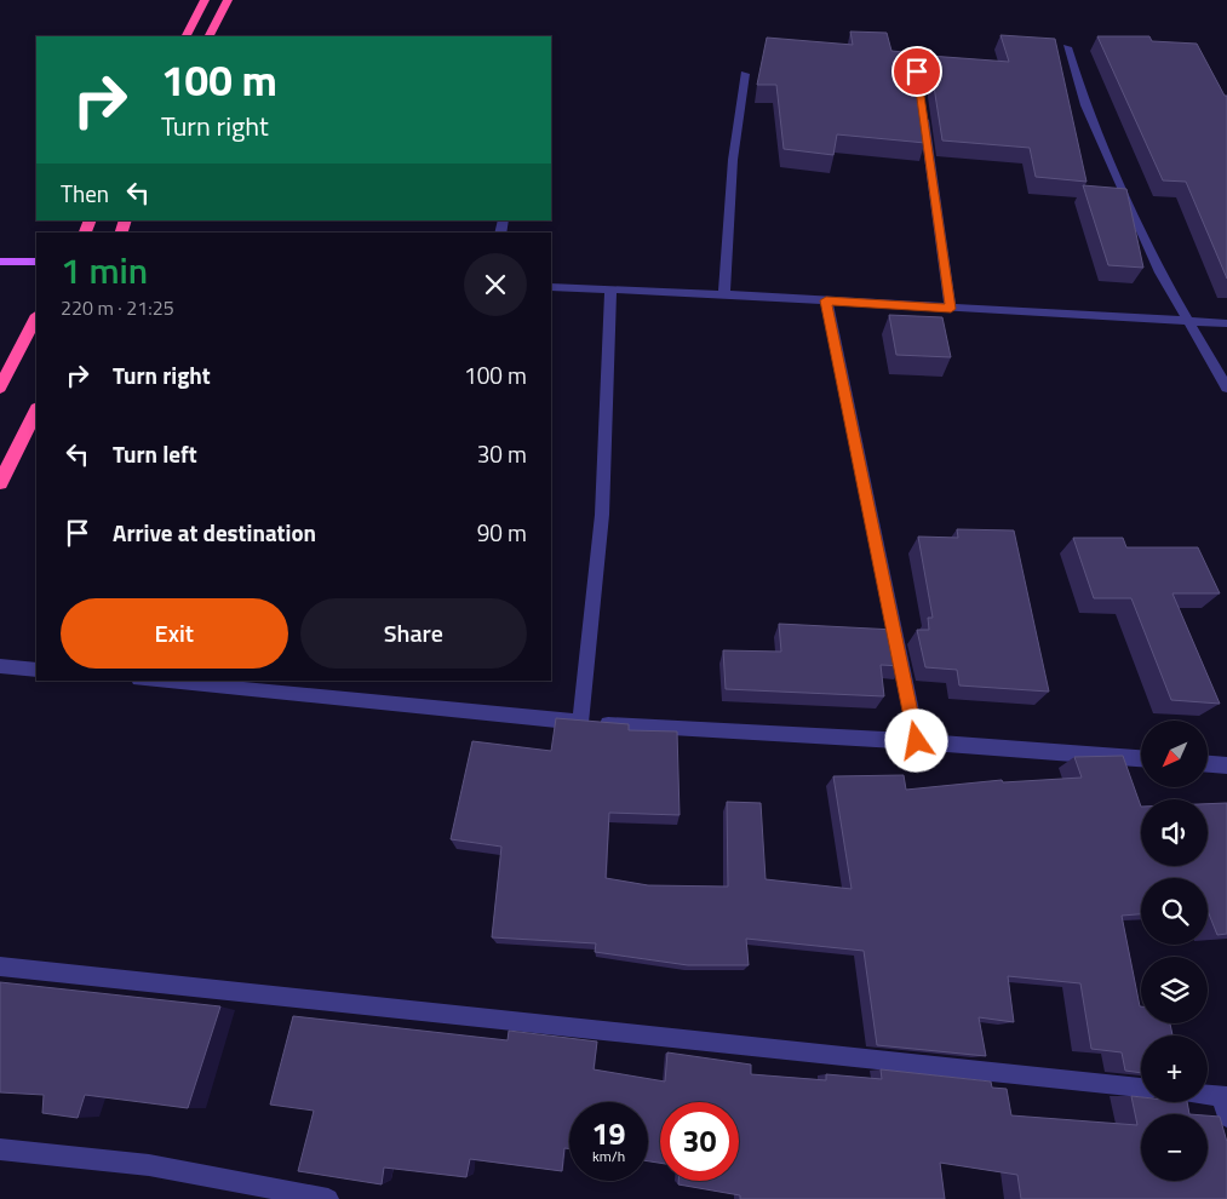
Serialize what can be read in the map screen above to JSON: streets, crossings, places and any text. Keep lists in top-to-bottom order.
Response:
{
  "north": "bottom left",
  "page": {
    "turn": ["100 m", "Turn right"],
    "then": "Then",
    "heading": ["1 min", "220 m · 21:25"],
    "list": [
      {
        "name": "Turn right",
        "value": "100 m"
      },
      {
        "name": "Turn left",
        "value": "30 m"
      },
      {
        "name": "Arrive at destination",
        "value": "90 m"
      }
    ],
    "buttons": ["Exit", "Share"],
    "map_buttons": ["+", "−"],
    "speed": "19 km/h",
    "limit": "30"
  }
}
